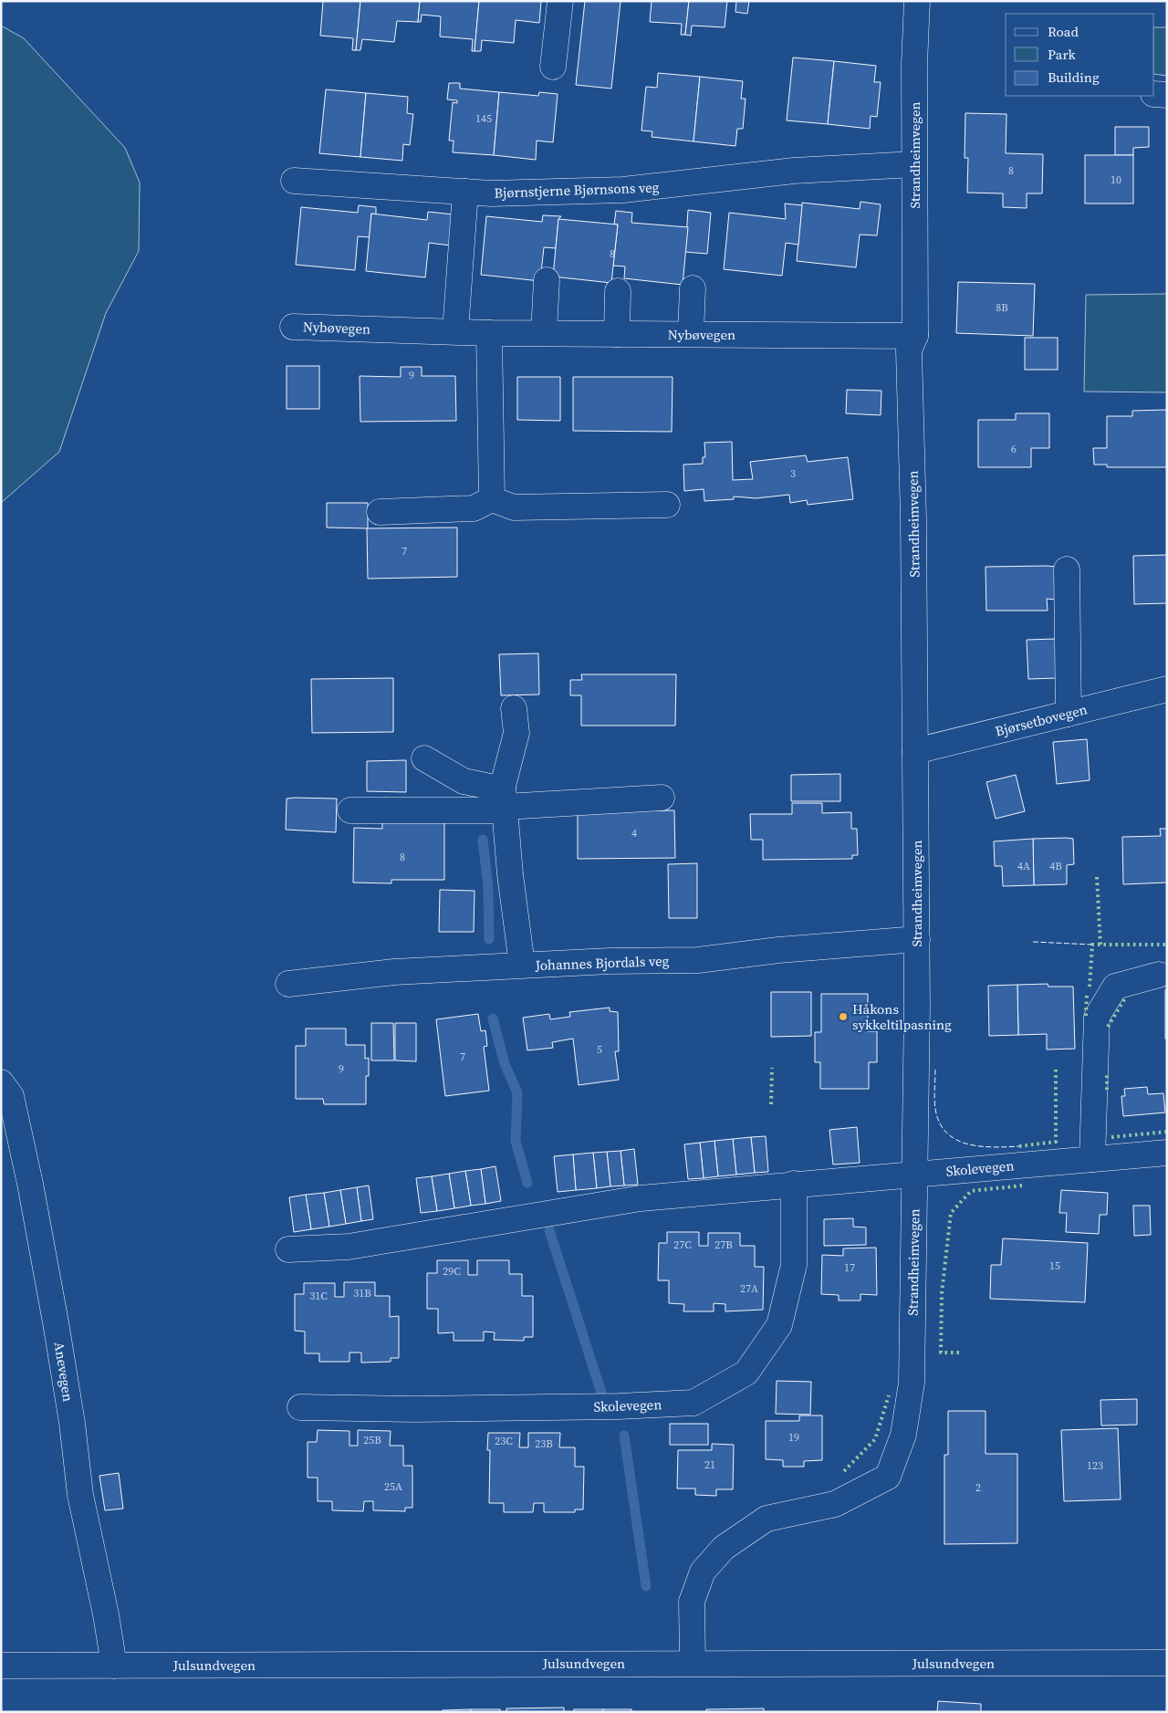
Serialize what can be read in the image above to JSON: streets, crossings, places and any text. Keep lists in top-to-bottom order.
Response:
{
  "streets": {
    "street": [
      "Strandheimvegen",
      "Bjørnstjerne Bjørnsons veg",
      "Nybøvegen",
      "Bjørsetbovegen",
      "Johannes Bjordals veg",
      "Skolevegen",
      "Anevegen",
      "Julsundvegen"
    ]
  },
  "crossings": [
    ["Strandheimvegen", "Bjørnstjerne Bjørnsons veg"],
    ["Strandheimvegen", "Nybøvegen"],
    ["Strandheimvegen", "Bjørsetbovegen"],
    ["Strandheimvegen", "Johannes Bjordals veg"],
    ["Strandheimvegen", "Skolevegen"],
    ["Strandheimvegen", "Julsundvegen"],
    ["Anevegen", "Julsundvegen"]
  ],
  "places": ["Håkons sykkeltilpasning"],
  "house_numbers": [
    "145",
    "8",
    "10",
    "8",
    "8B",
    "9",
    "6",
    "3",
    "7",
    "4",
    "8",
    "4A",
    "4B",
    "5",
    "7",
    "9",
    "27C",
    "27B",
    "15",
    "17",
    "29C",
    "27A",
    "31B",
    "31C",
    "19",
    "25B",
    "23C",
    "23B",
    "21",
    "123",
    "25A",
    "2"
  ],
  "legend": ["Road", "Park", "Building"]
}
